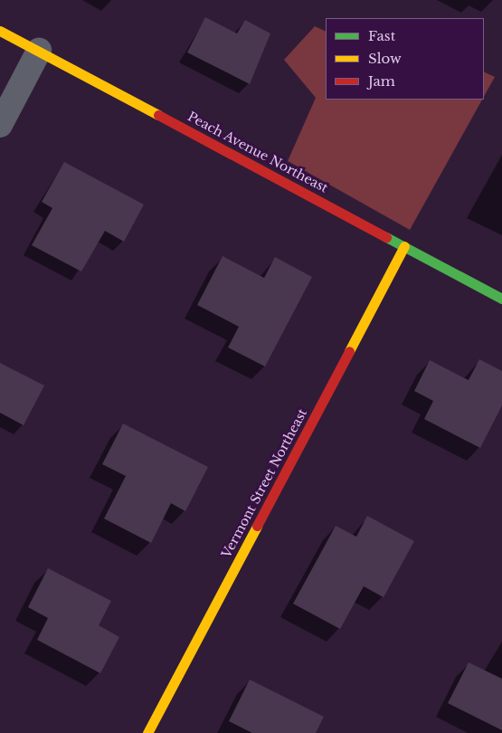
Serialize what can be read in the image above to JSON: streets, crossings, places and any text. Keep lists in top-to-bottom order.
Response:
{
  "streets": {
    "street": ["Peach Avenue Northeast", "Vermont Street Northeast"]
  },
  "crossings": [
    ["Peach Avenue Northeast", "Vermont Street Northeast"]
  ],
  "legend": ["Fast", "Slow", "Jam"]
}
